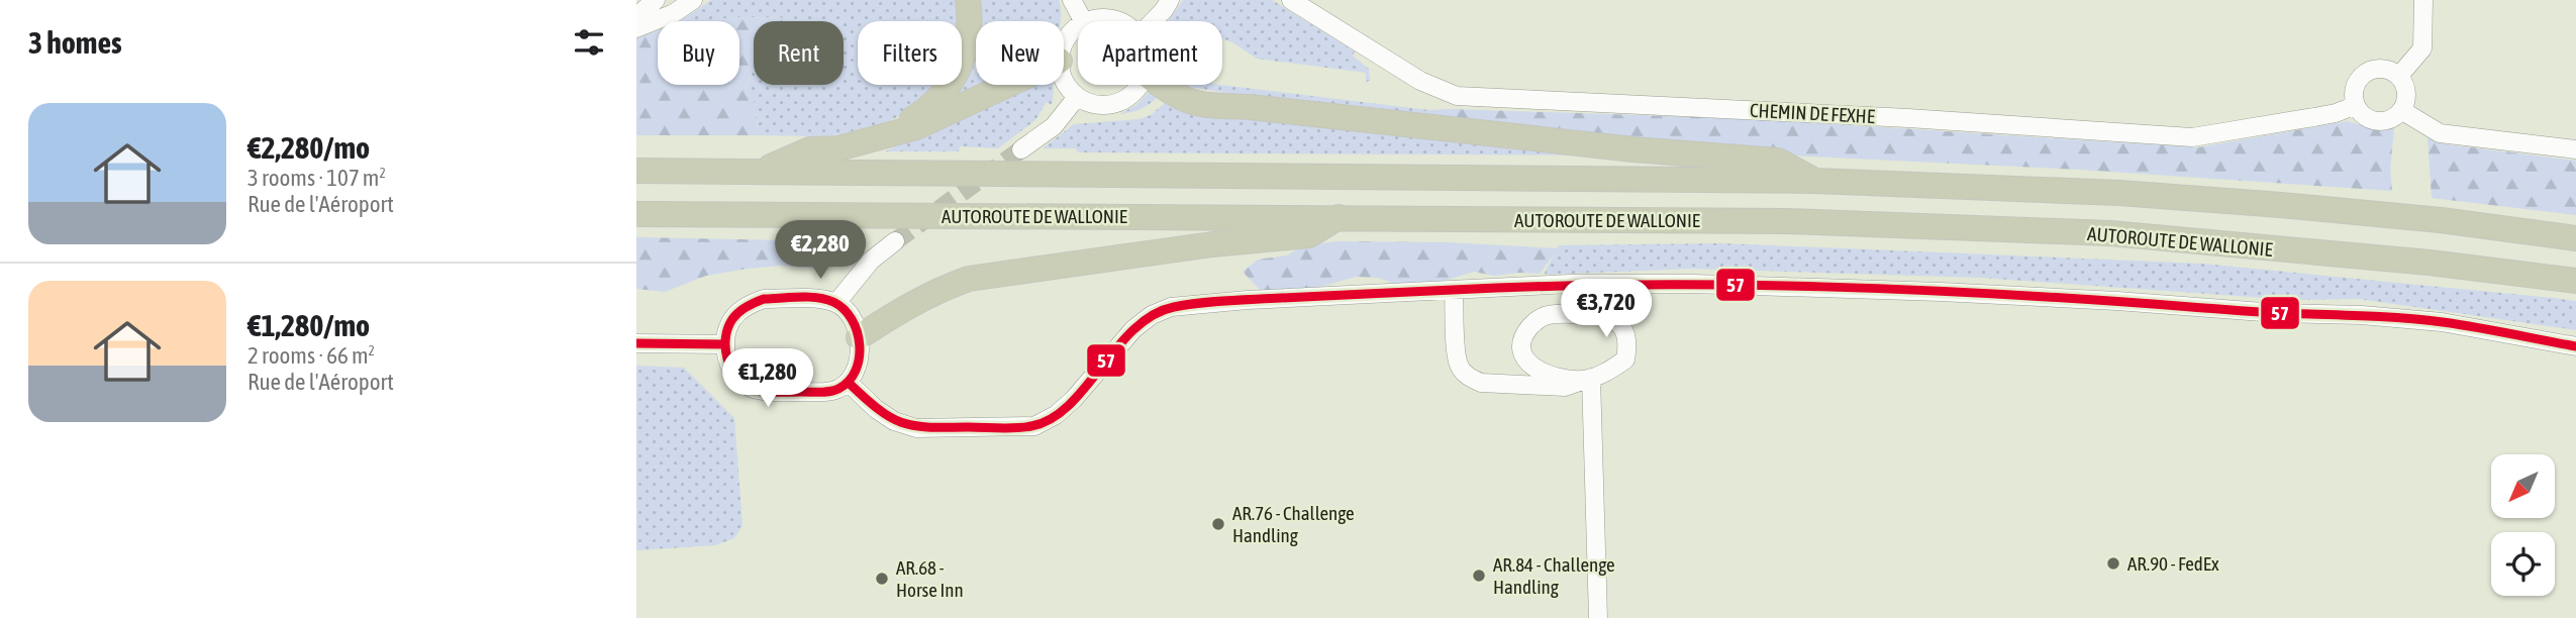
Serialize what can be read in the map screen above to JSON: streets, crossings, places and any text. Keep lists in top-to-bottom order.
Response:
{
  "streets": {
    "highway": ["AUTOROUTE DE WALLONIE"],
    "street": ["CHEMIN DE FEXHE"]
  },
  "places": [
    "AR.76 - Challenge Handling",
    "AR.90 - FedEx",
    "AR.84 - Challenge Handling",
    "AR.68 - Horse Inn"
  ],
  "lines": ["transit line 57"],
  "north": "bottom left",
  "page": {
    "heading": "3 homes",
    "chip": [
      "Buy",
      "Rent",
      "Filters",
      "New",
      "Apartment"
    ],
    "list": [
      {
        "name": "€2,280/mo",
        "note": "3 rooms · 107 m² · Rue de l'Aéroport"
      },
      {
        "name": "€1,280/mo",
        "note": "2 rooms · 66 m² · Rue de l'Aéroport"
      }
    ],
    "price": ["€2,280", "€3,720", "€1,280"]
  }
}
